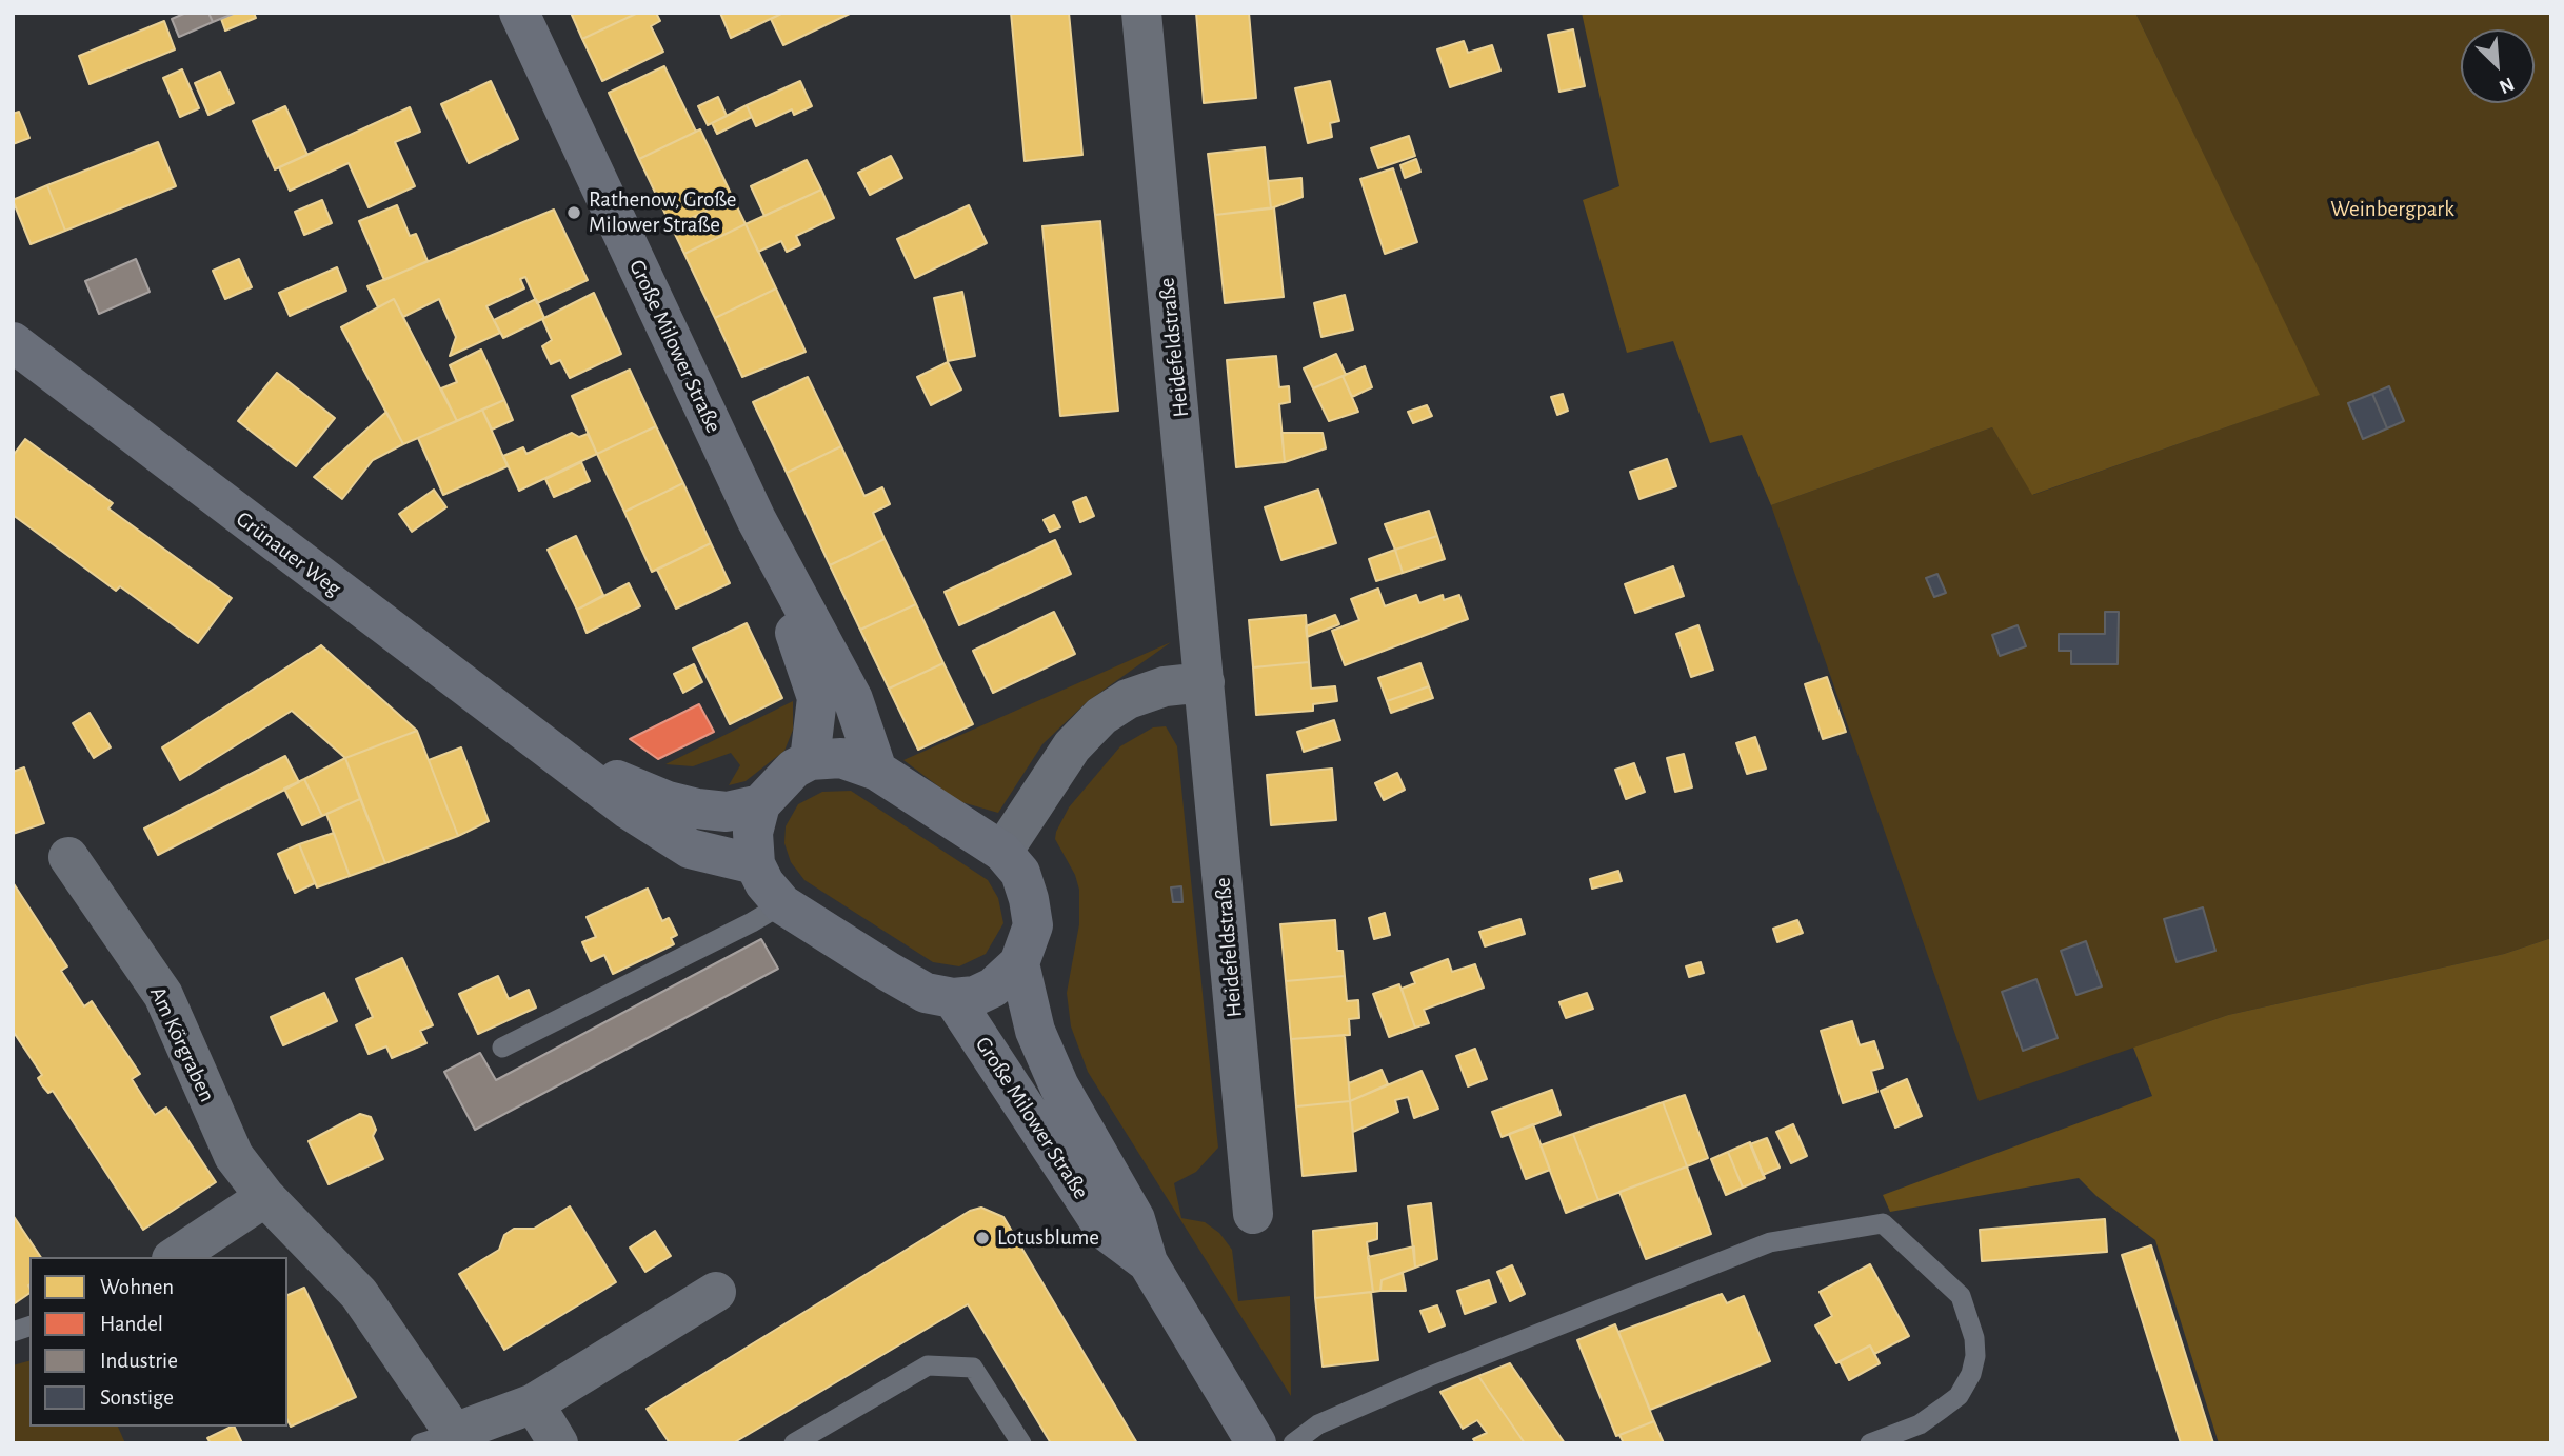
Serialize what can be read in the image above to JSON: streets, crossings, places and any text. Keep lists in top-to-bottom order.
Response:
{
  "streets": {
    "main road": ["Große Milower Straße", "Grünauer Weg"],
    "street": ["Heidefeldstraße", "Am Körgraben"]
  },
  "crossings": [
    ["Große Milower Straße", "Grünauer Weg"]
  ],
  "parks": ["Weinbergpark"],
  "places": ["Rathenow, Große Milower Straße", "Lotusblume"],
  "legend": [
    "Wohnen",
    "Handel",
    "Industrie",
    "Sonstige"
  ],
  "north": "bottom right"
}
